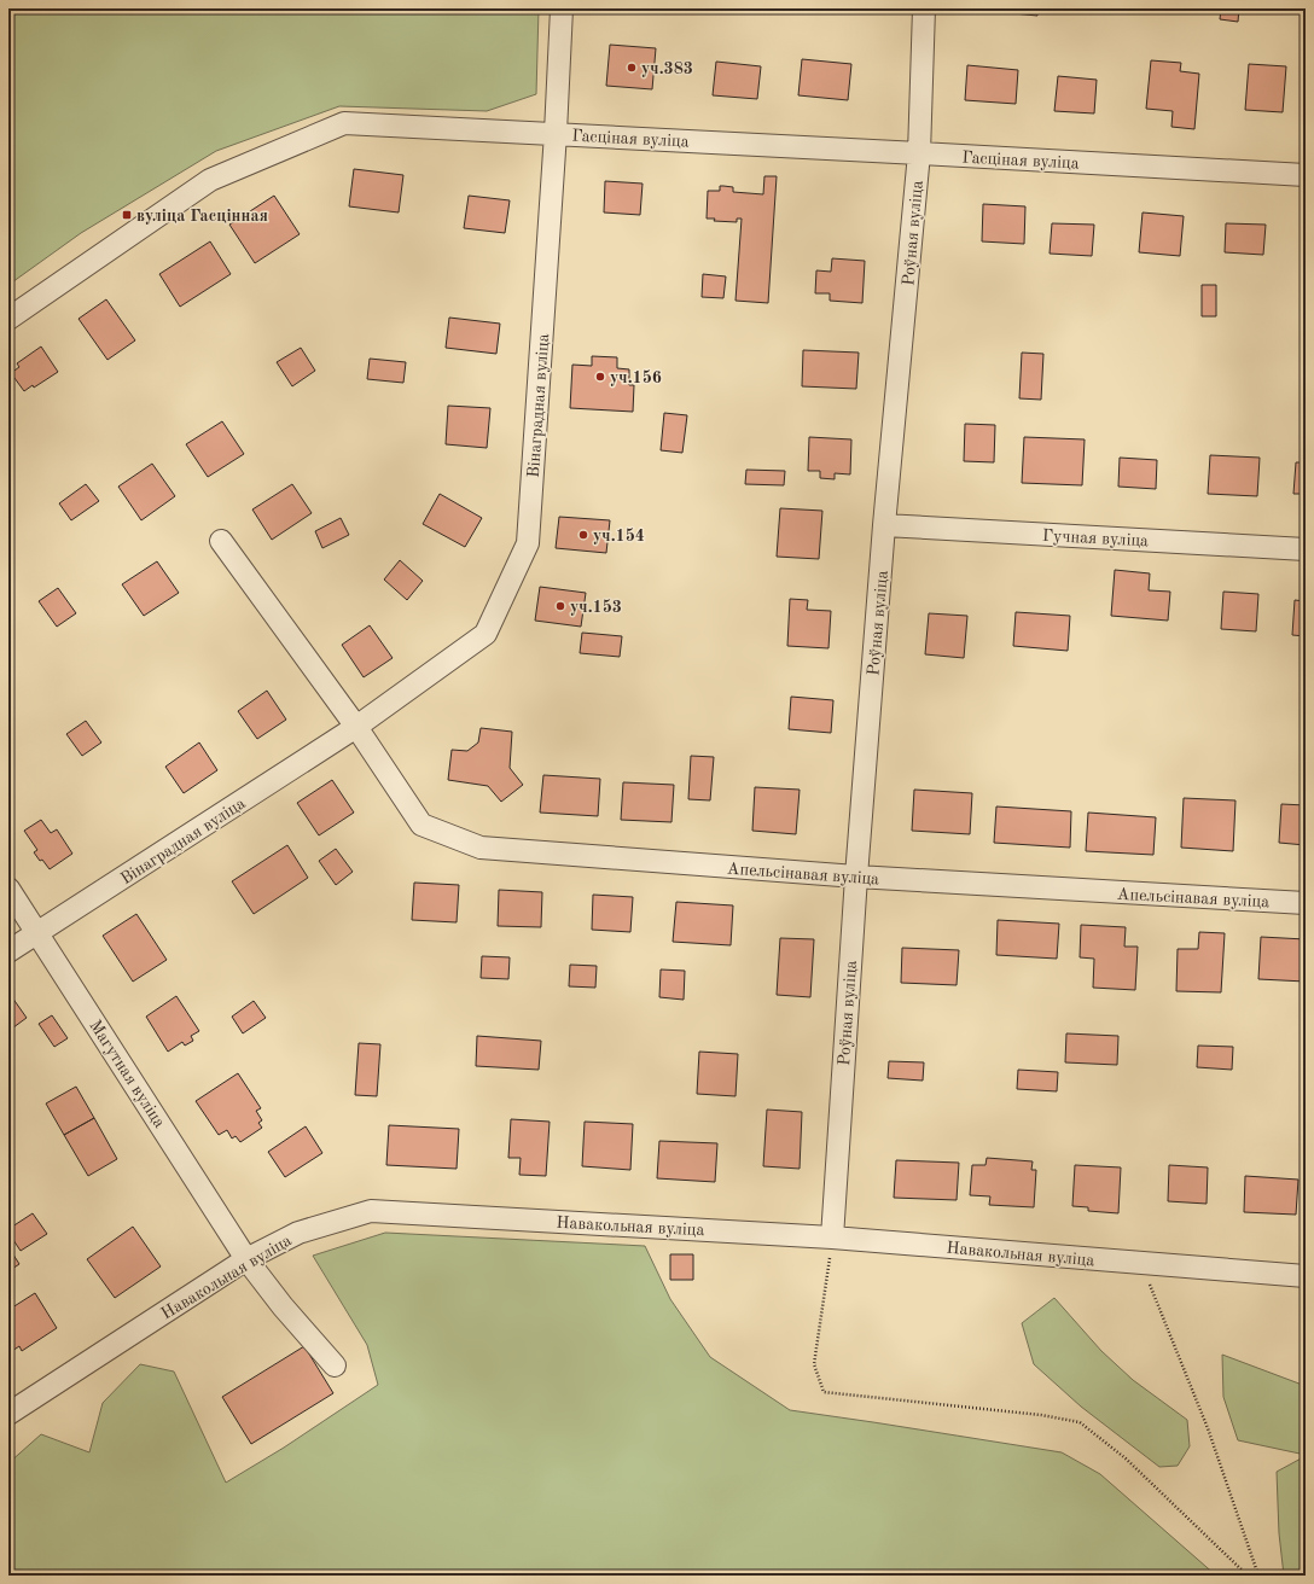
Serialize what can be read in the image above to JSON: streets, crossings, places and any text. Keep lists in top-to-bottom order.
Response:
{
  "streets": {
    "street": [
      "Гасціная вуліца",
      "Роўная вуліца",
      "Вінаградная вуліца",
      "Гучная вуліца",
      "Апельсінавая вуліца",
      "Магутная вуліца",
      "Навакольная вуліца"
    ]
  },
  "crossings": [
    ["Гасціная вуліца", "Роўная вуліца"],
    ["Гасціная вуліца", "Вінаградная вуліца"],
    ["Роўная вуліца", "Гучная вуліца"],
    ["Роўная вуліца", "Апельсінавая вуліца"],
    ["Роўная вуліца", "Навакольная вуліца"],
    ["Вінаградная вуліца", "Апельсінавая вуліца"],
    ["Вінаградная вуліца", "Магутная вуліца"],
    ["Магутная вуліца", "Навакольная вуліца"]
  ],
  "places": {
    "other": [
      "уч.383",
      "уч.156",
      "уч.154",
      "уч.153"
    ],
    "transit": ["вуліца Гасцінная"]
  }
}
